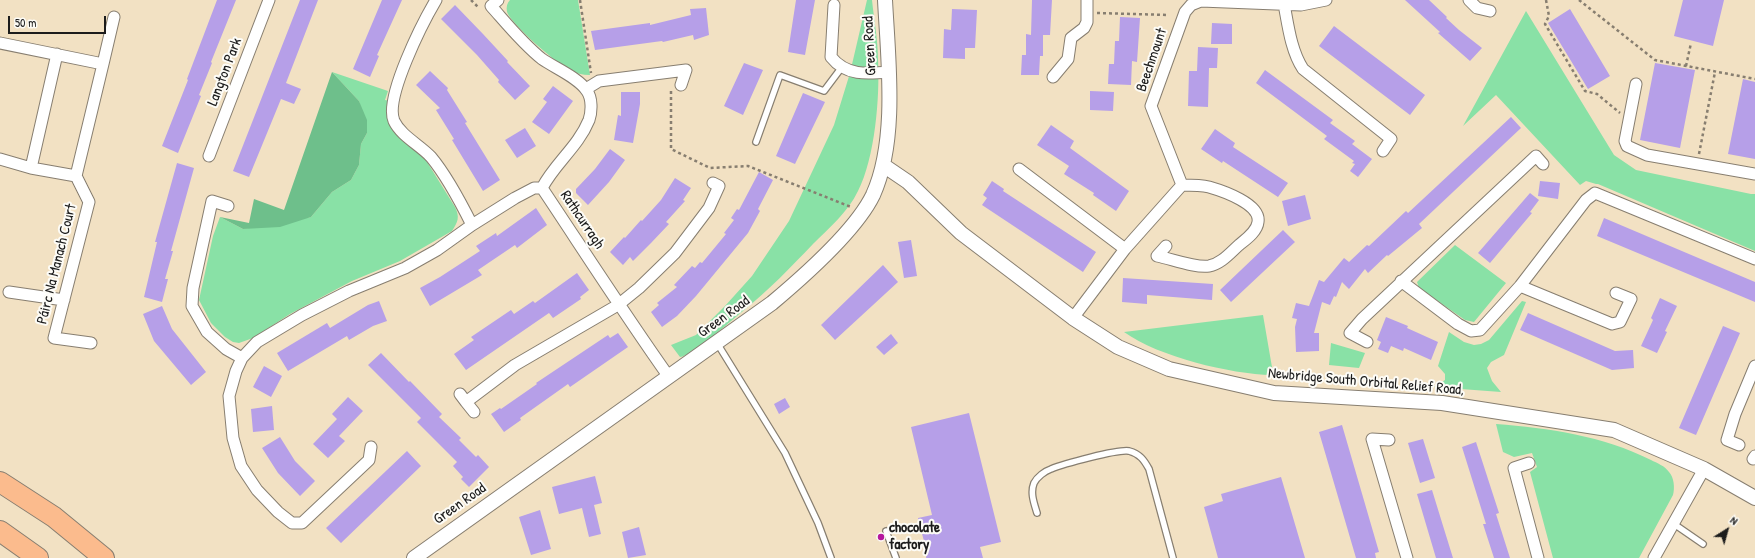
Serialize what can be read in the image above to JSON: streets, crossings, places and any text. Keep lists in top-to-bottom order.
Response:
{
  "streets": {
    "street": [
      "Green Road",
      "Beechmount",
      "Langton Park",
      "Rathcurragh",
      "Páirc Na Manach Court",
      "Newbridge South Orbital Relief Road,"
    ]
  },
  "crossings": [
    ["Green Road", "Rathcurragh"],
    ["Green Road", "Newbridge South Orbital Relief Road,"]
  ],
  "places": ["chocolate factory"],
  "scale_bar": "50 m",
  "north": "top right"
}
